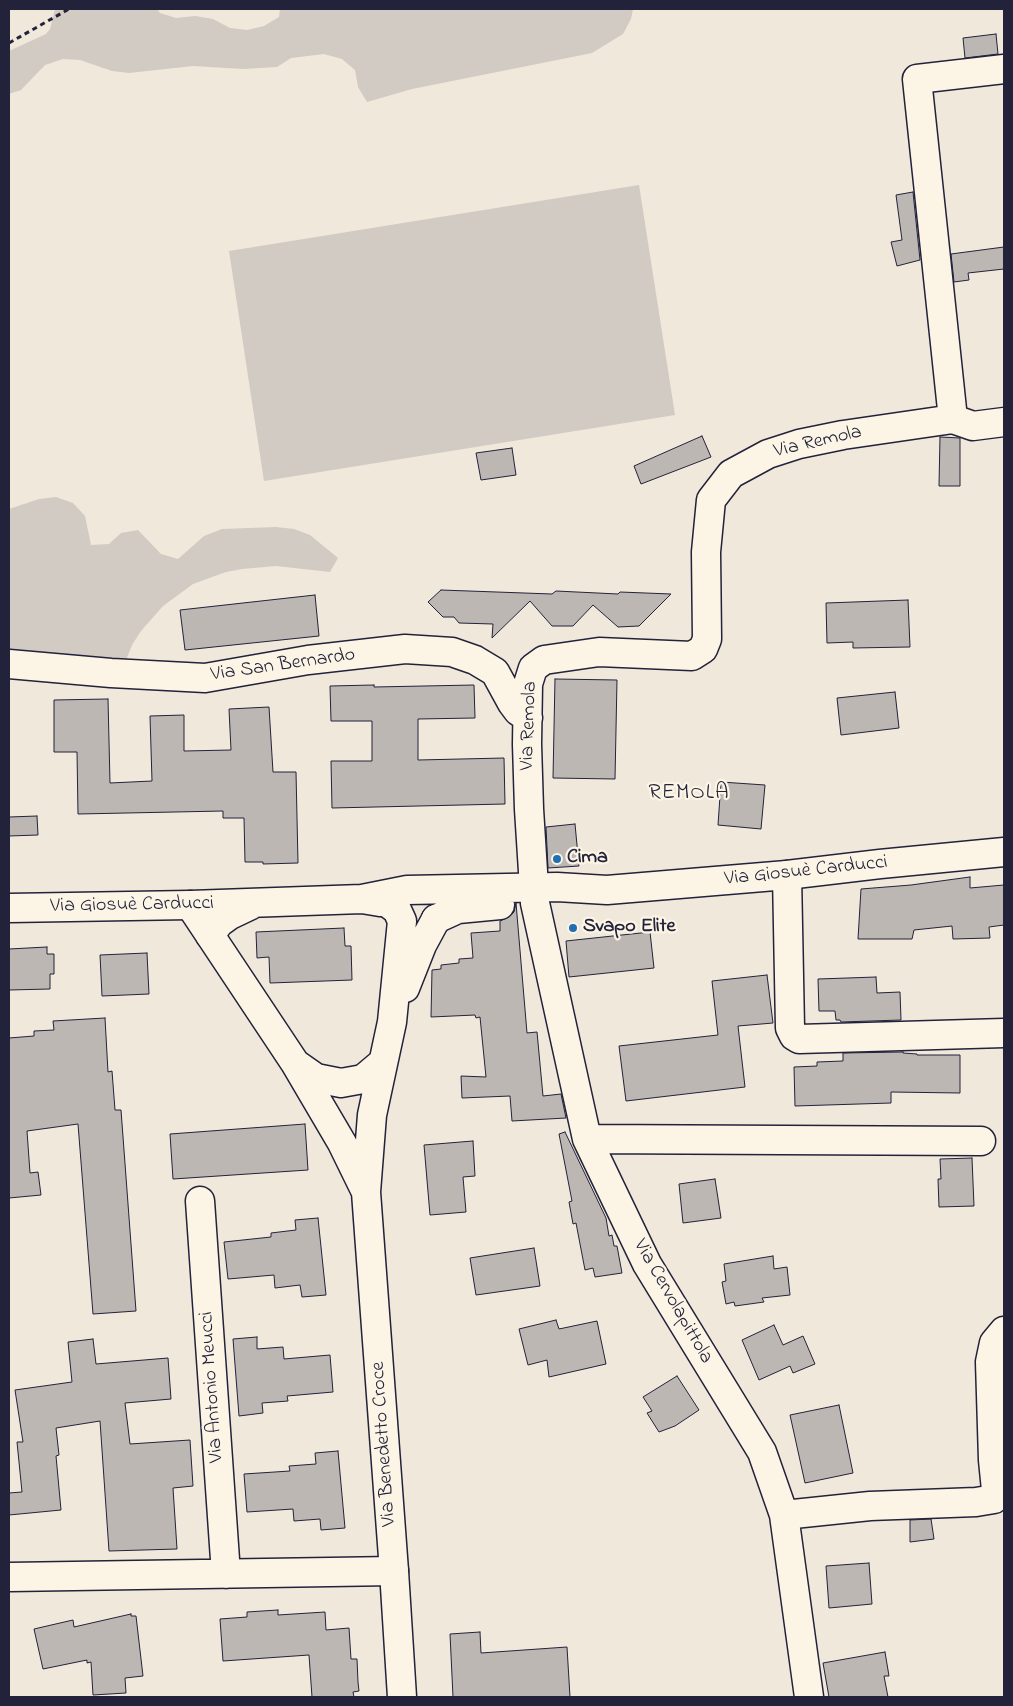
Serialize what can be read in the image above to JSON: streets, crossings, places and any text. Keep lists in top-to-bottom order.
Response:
{
  "streets": {
    "street": [
      "Via Remola",
      "Via San Bernardo",
      "Via Giosuè Carducci",
      "Via Cervolapittola",
      "Via Antonio Meucci",
      "Via Benedetto Croce"
    ]
  },
  "crossings": [
    ["Via Remola", "Via San Bernardo"],
    ["Via Remola", "Via Giosuè Carducci"],
    ["Via Remola", "Via Cervolapittola"],
    ["Via Giosuè Carducci", "Via Cervolapittola"],
    ["Via Giosuè Carducci", "Via Benedetto Croce"]
  ],
  "districts": ["REMOLA"],
  "places": ["Cima", "Svapo Elite"]
}
